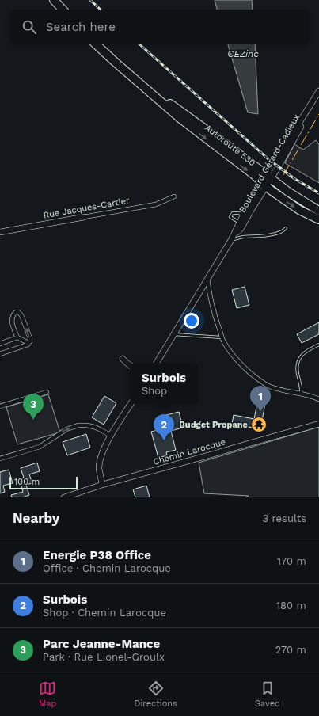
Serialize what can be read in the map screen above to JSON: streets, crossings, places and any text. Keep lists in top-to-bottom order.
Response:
{
  "streets": {
    "highway": ["Autoroute 530"],
    "main road": ["Boulevard Gérard-Cadieux", "Rue Jacques-Cartier", "Chemin Larocque"]
  },
  "crossings": [
    ["Autoroute 530", "Boulevard Gérard-Cadieux"]
  ],
  "water": ["CEZinc"],
  "places": {
    "temple": ["Budget Propane"]
  },
  "scale_bar": "100 m",
  "page": {
    "search": "Search here",
    "popup": ["Surbois", "Shop"],
    "pins": ["1", "3", "2"],
    "scale": "100 m",
    "heading": ["Nearby", "3 results"],
    "list": [
      {
        "mark": "1",
        "name": "Energie P38 Office",
        "note": "Office · Chemin Larocque",
        "value": "170 m"
      },
      {
        "mark": "2",
        "name": "Surbois",
        "note": "Shop · Chemin Larocque",
        "value": "180 m"
      },
      {
        "mark": "3",
        "name": "Parc Jeanne-Mance",
        "note": "Park · Rue Lionel-Groulx",
        "value": "270 m"
      }
    ],
    "nav": ["Map", "Directions", "Saved"]
  }
}
